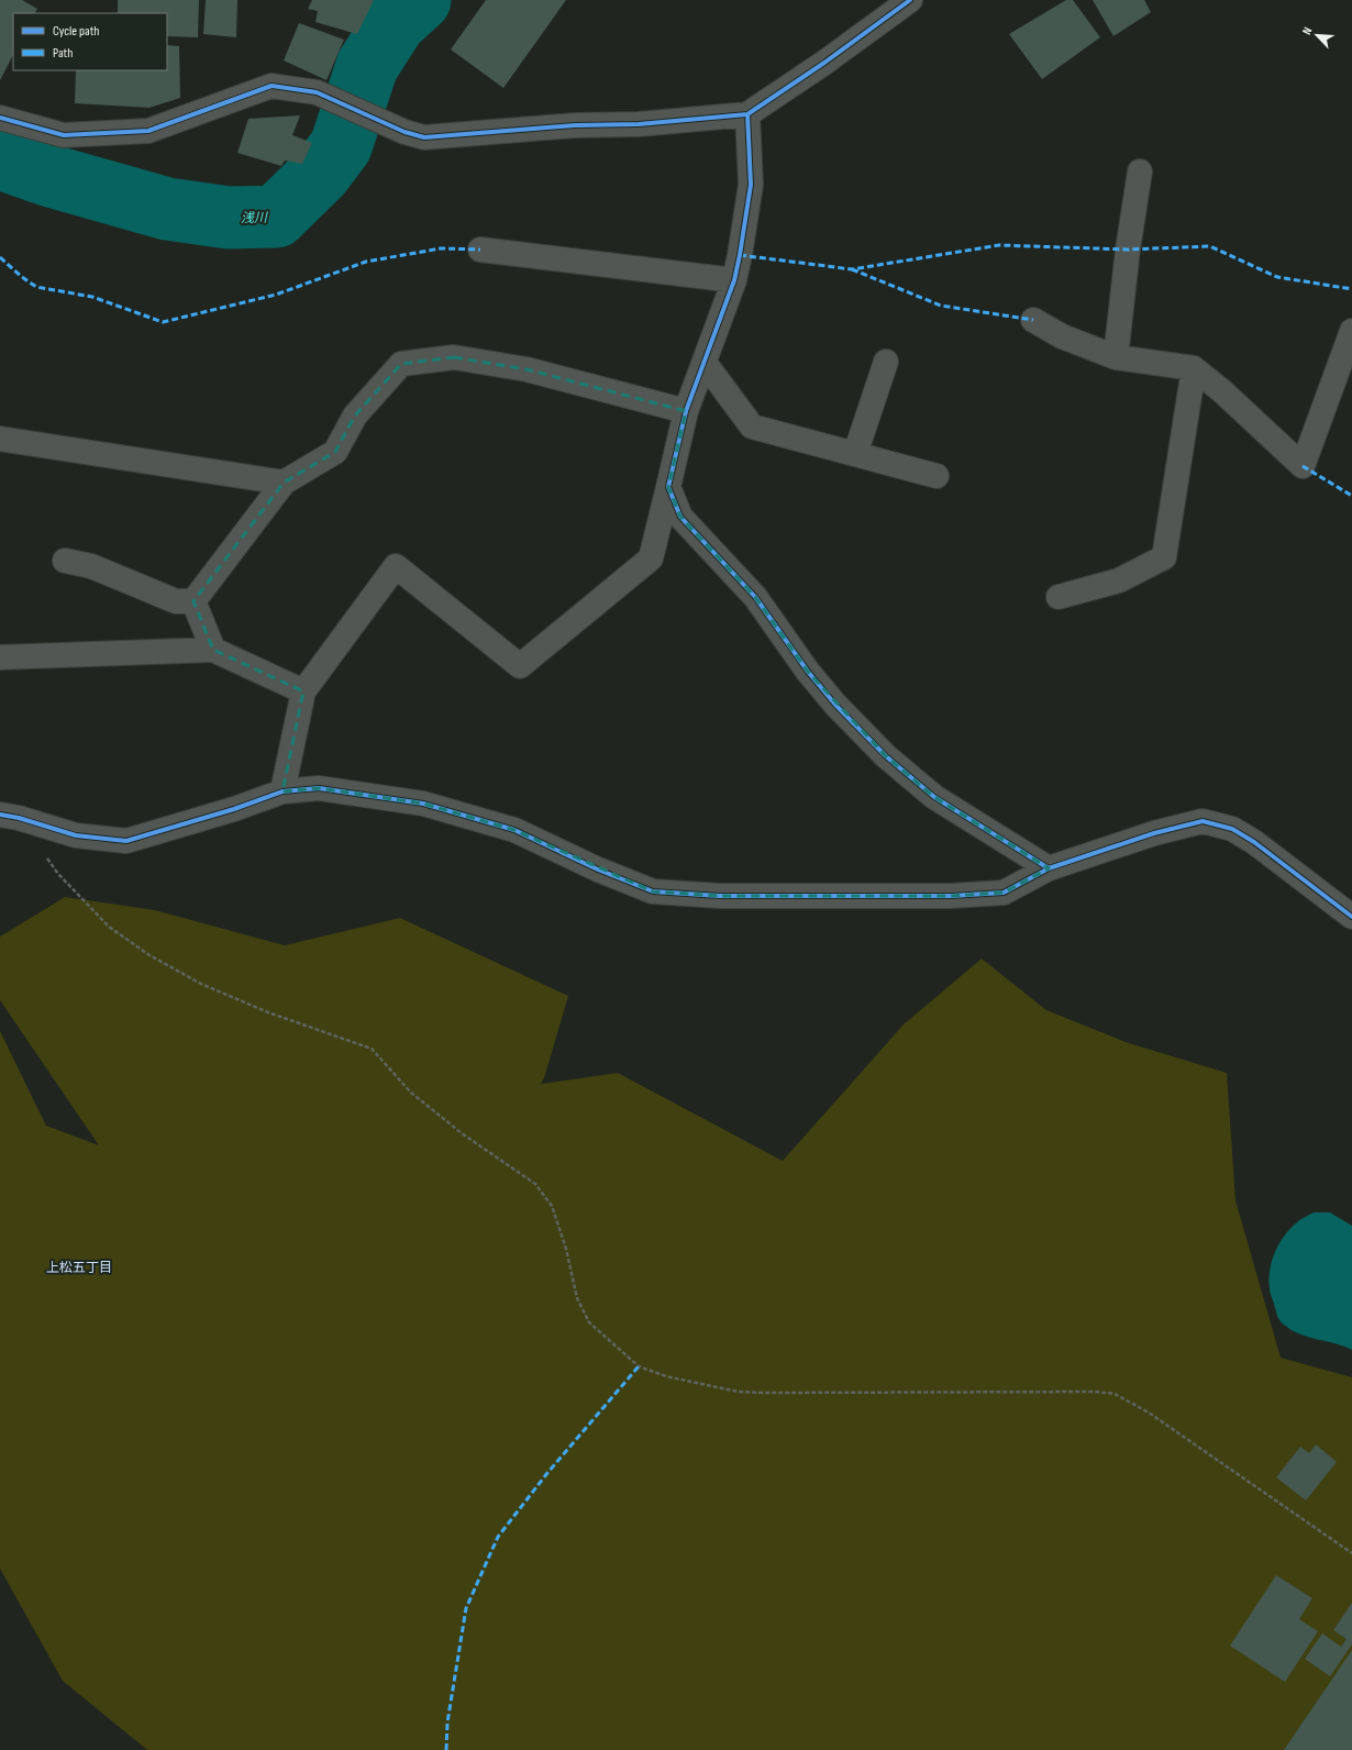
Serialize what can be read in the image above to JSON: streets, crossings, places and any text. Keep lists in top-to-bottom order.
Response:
{
  "districts": ["上松五丁目"],
  "water": ["浅川"],
  "legend": ["Cycle path", "Path"],
  "north": "top left"
}
